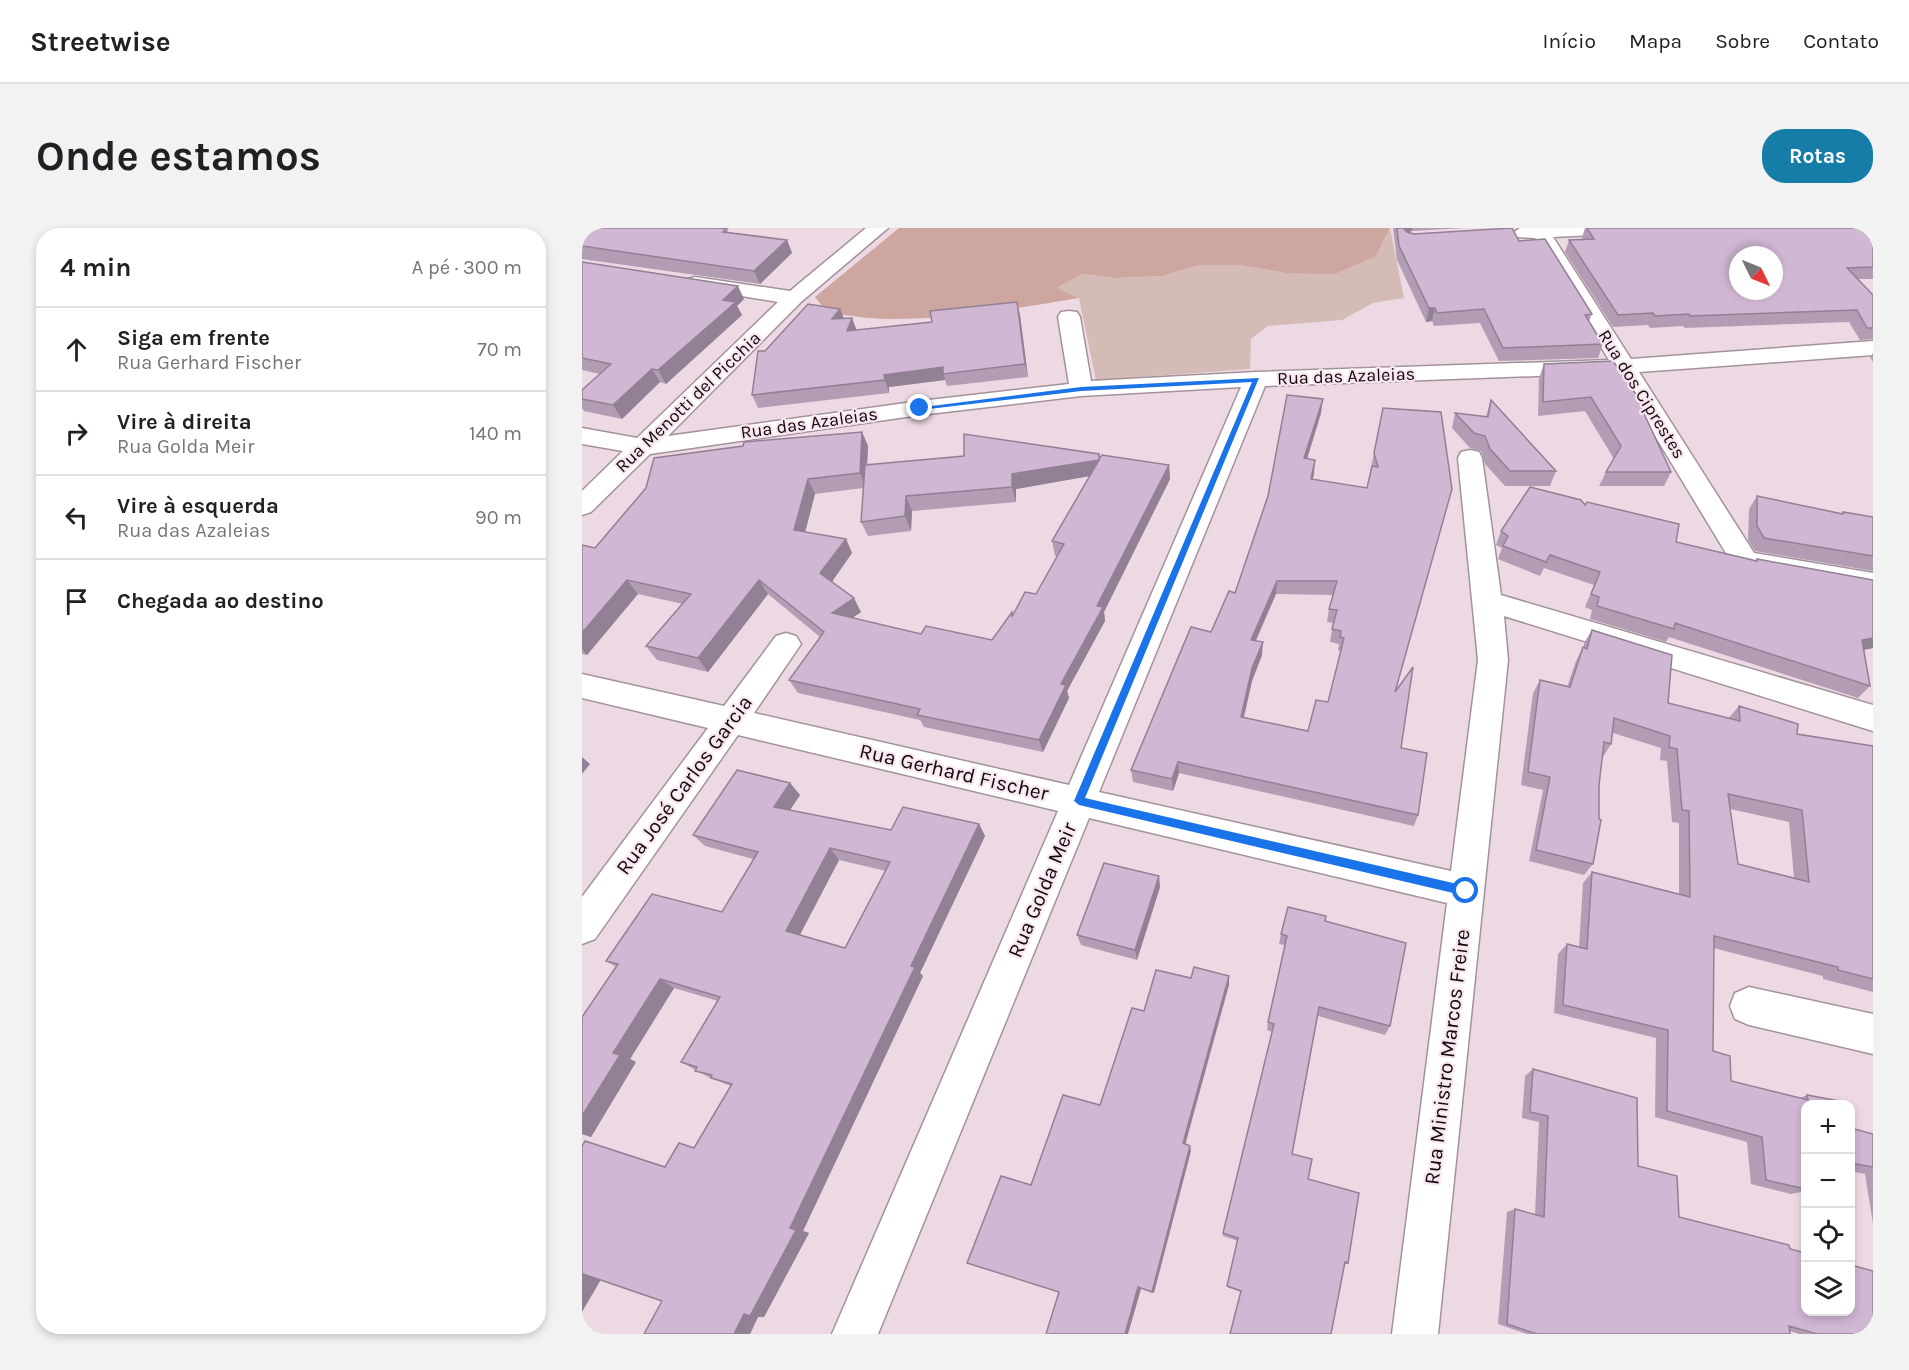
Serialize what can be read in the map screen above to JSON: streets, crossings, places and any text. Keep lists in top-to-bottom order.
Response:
{
  "streets": {
    "street": [
      "Rua das Azaleias",
      "Rua dos Ciprestes",
      "Rua Menotti del Picchia",
      "Rua Gerhard Fischer",
      "Rua José Carlos Garcia",
      "Rua Golda Meir",
      "Rua Ministro Marcos Freire"
    ]
  },
  "crossings": [
    ["Rua das Azaleias", "Rua dos Ciprestes"],
    ["Rua das Azaleias", "Rua Menotti del Picchia"],
    ["Rua das Azaleias", "Rua Golda Meir"],
    ["Rua Gerhard Fischer", "Rua José Carlos Garcia"],
    ["Rua Gerhard Fischer", "Rua Golda Meir"],
    ["Rua Gerhard Fischer", "Rua Ministro Marcos Freire"]
  ],
  "north": "bottom right",
  "page": {
    "header": "Streetwise",
    "nav": [
      "Início",
      "Mapa",
      "Sobre",
      "Contato"
    ],
    "buttons": "Rotas",
    "title": "Onde estamos",
    "heading": ["4 min", "A pé · 300 m"],
    "list": [
      ["Siga em frente", "Rua Gerhard Fischer", "70 m"],
      ["Vire à direita", "Rua Golda Meir", "140 m"],
      ["Vire à esquerda", "Rua das Azaleias", "90 m"],
      "Chegada ao destino"
    ],
    "map_buttons": ["+", "−"]
  }
}
